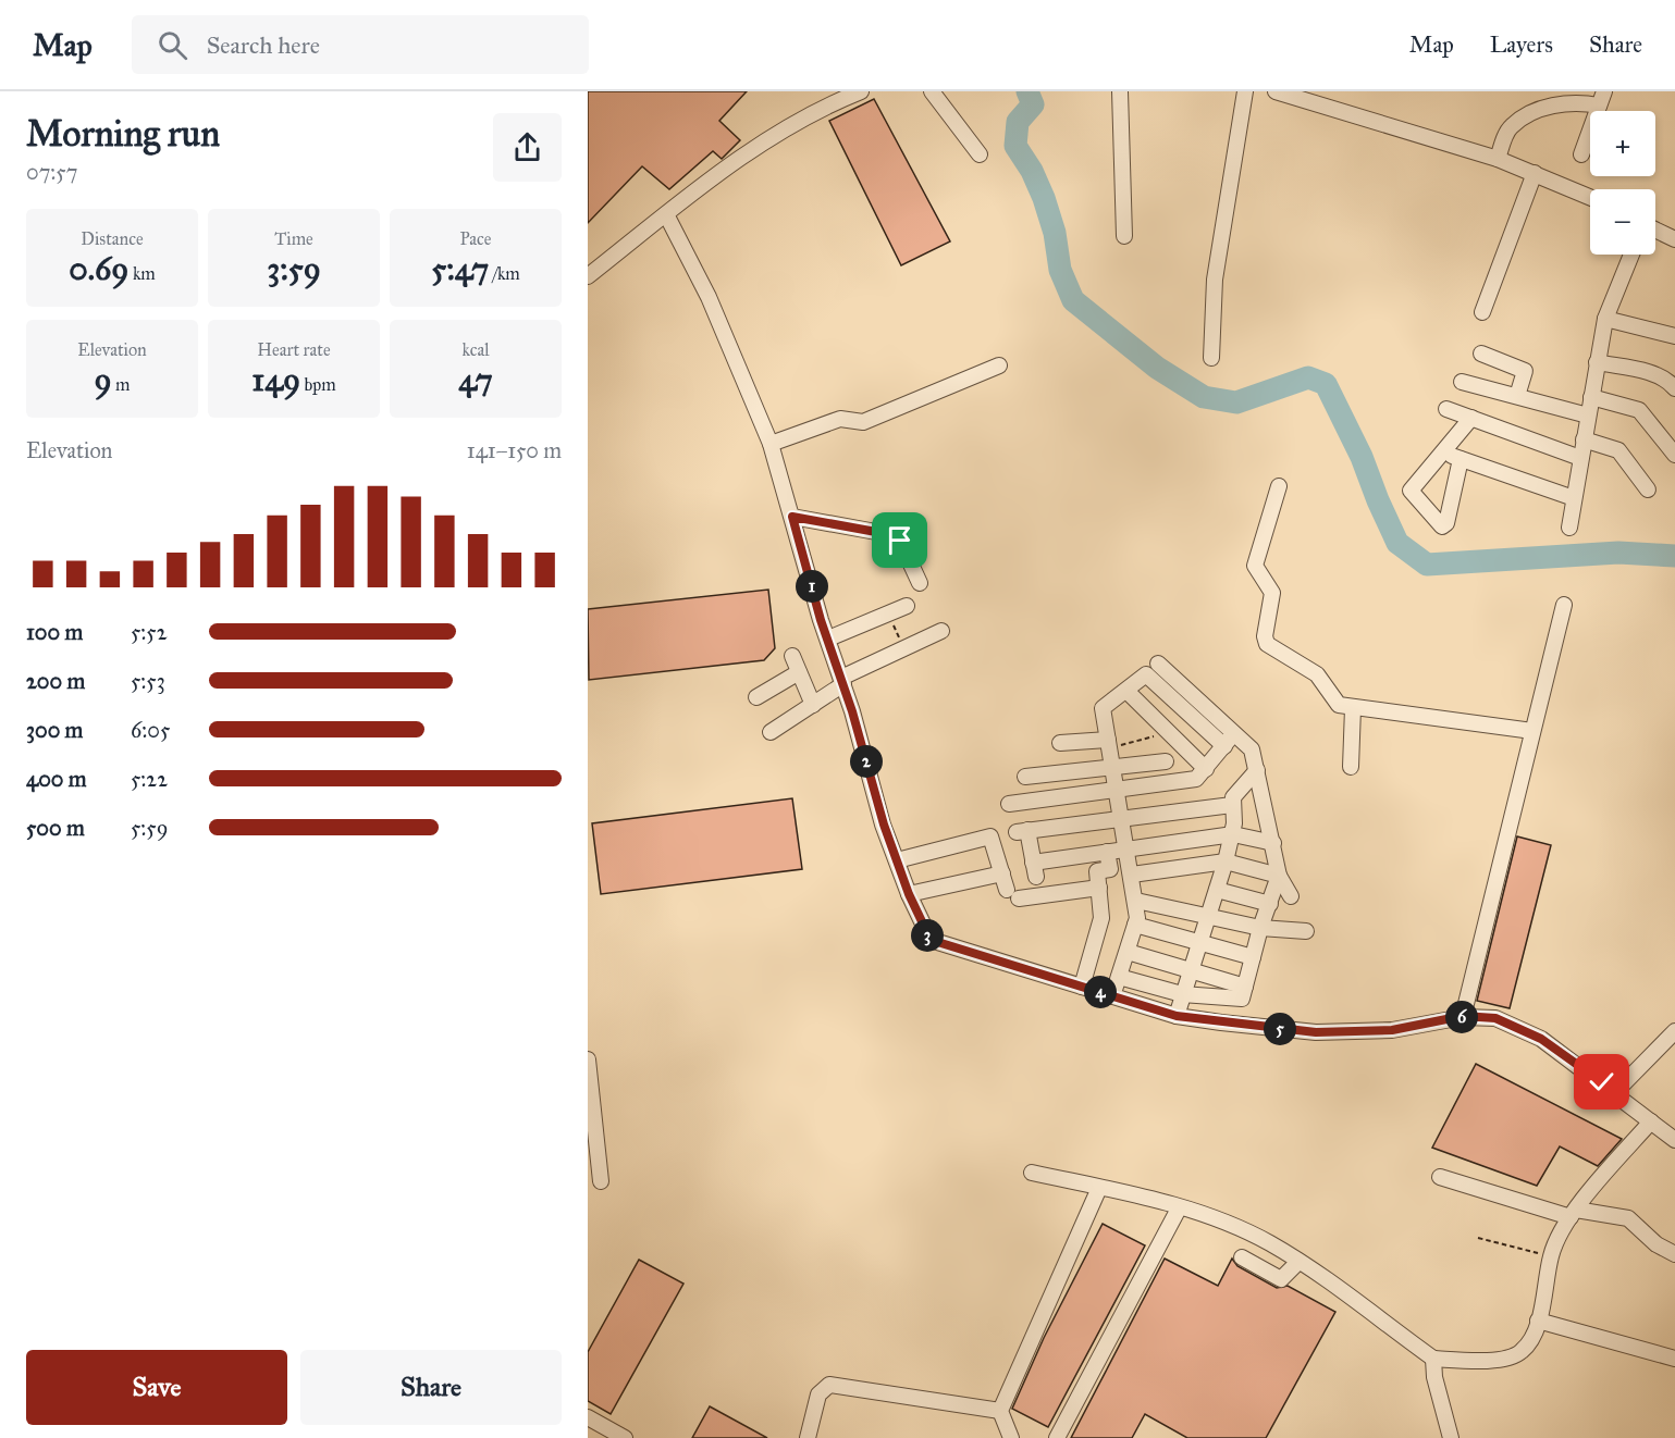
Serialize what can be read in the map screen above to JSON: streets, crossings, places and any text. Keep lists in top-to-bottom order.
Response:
{
  "page": {
    "header": "Map",
    "search": "Search here",
    "nav": ["Map", "Layers", "Share"],
    "heading": ["Morning run", "07:57"],
    "map_buttons": ["+", "−"],
    "stats": [
      ["Distance", "0.69 km"],
      ["Time", "3:59"],
      ["Pace", "5:47 /km"],
      ["Elevation", "9 m"],
      ["Heart rate", "149 bpm"],
      ["kcal", "47"]
    ],
    "chart": ["Elevation", "141–150 m"],
    "pins": [
      "1",
      "2",
      "3",
      "4",
      "6",
      "5"
    ],
    "list": [
      {
        "name": "100 m",
        "note": "5:52"
      },
      {
        "name": "200 m",
        "note": "5:53"
      },
      {
        "name": "300 m",
        "note": "6:05"
      },
      {
        "name": "400 m",
        "note": "5:22"
      },
      {
        "name": "500 m",
        "note": "5:59"
      }
    ],
    "buttons": ["Save", "Share"]
  }
}
